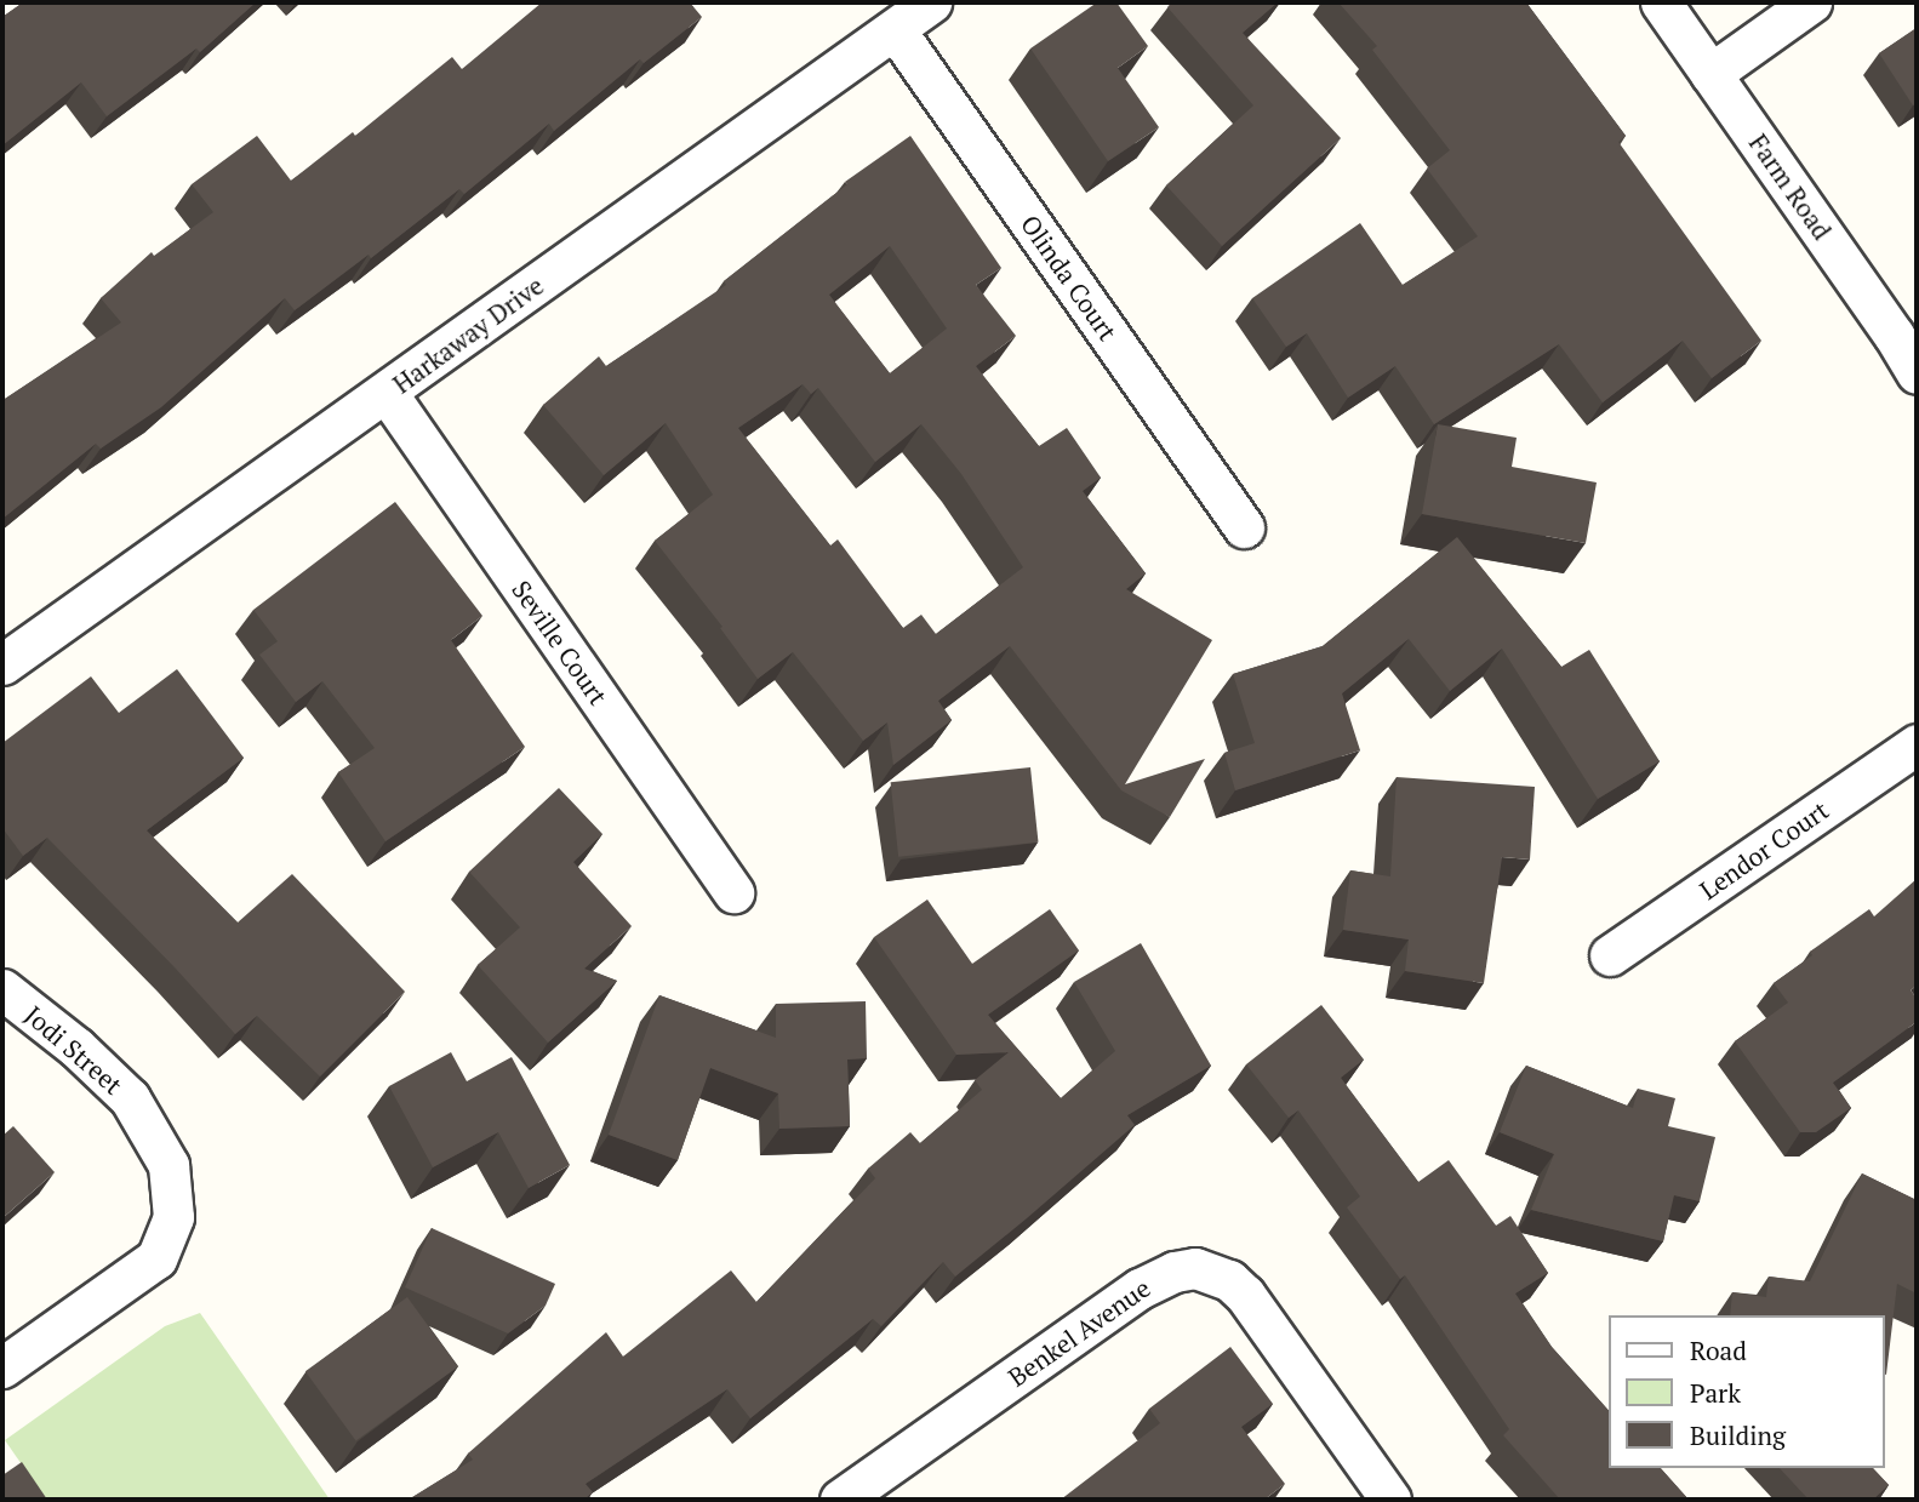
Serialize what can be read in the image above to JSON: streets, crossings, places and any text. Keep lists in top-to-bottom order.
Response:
{
  "streets": {
    "street": [
      "Farm Road",
      "Olinda Court",
      "Harkaway Drive",
      "Seville Court",
      "Lendor Court",
      "Jodi Street",
      "Benkel Avenue"
    ]
  },
  "crossings": [
    ["Olinda Court", "Harkaway Drive"],
    ["Harkaway Drive", "Seville Court"]
  ],
  "legend": ["Road", "Park", "Building"]
}
